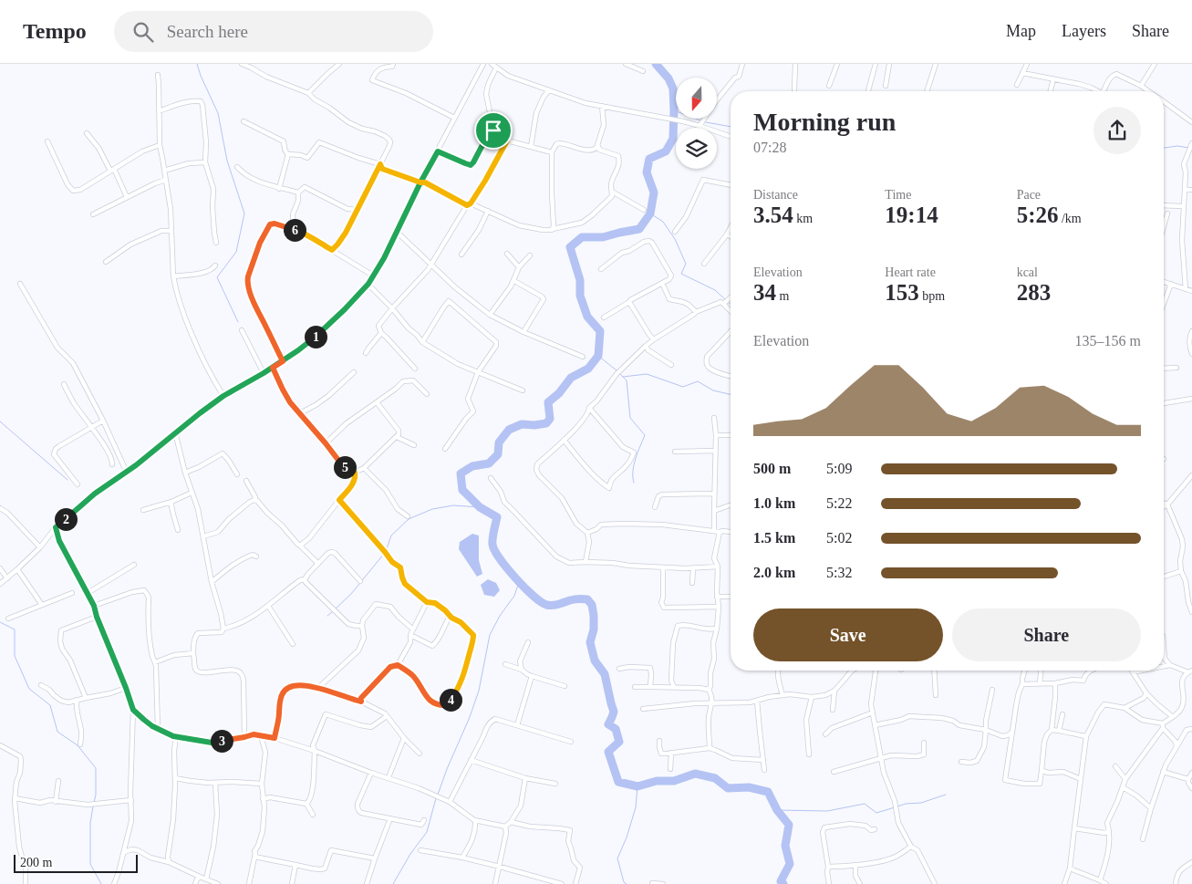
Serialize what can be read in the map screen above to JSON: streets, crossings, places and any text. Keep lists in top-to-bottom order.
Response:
{
  "scale_bar": "200 m",
  "north": "bottom",
  "page": {
    "header": "Tempo",
    "search": "Search here",
    "nav": ["Map", "Layers", "Share"],
    "heading": ["Morning run", "07:28"],
    "stats": [
      ["Distance", "3.54 km"],
      ["Time", "19:14"],
      ["Pace", "5:26 /km"],
      ["Elevation", "34 m"],
      ["Heart rate", "153 bpm"],
      ["kcal", "283"]
    ],
    "pins": [
      "6",
      "1",
      "5",
      "2",
      "4",
      "3"
    ],
    "chart": ["Elevation", "135–156 m"],
    "list": [
      {
        "name": "500 m",
        "note": "5:09"
      },
      {
        "name": "1.0 km",
        "note": "5:22"
      },
      {
        "name": "1.5 km",
        "note": "5:02"
      },
      {
        "name": "2.0 km",
        "note": "5:32"
      }
    ],
    "buttons": ["Save", "Share"],
    "scale": "200 m"
  }
}
